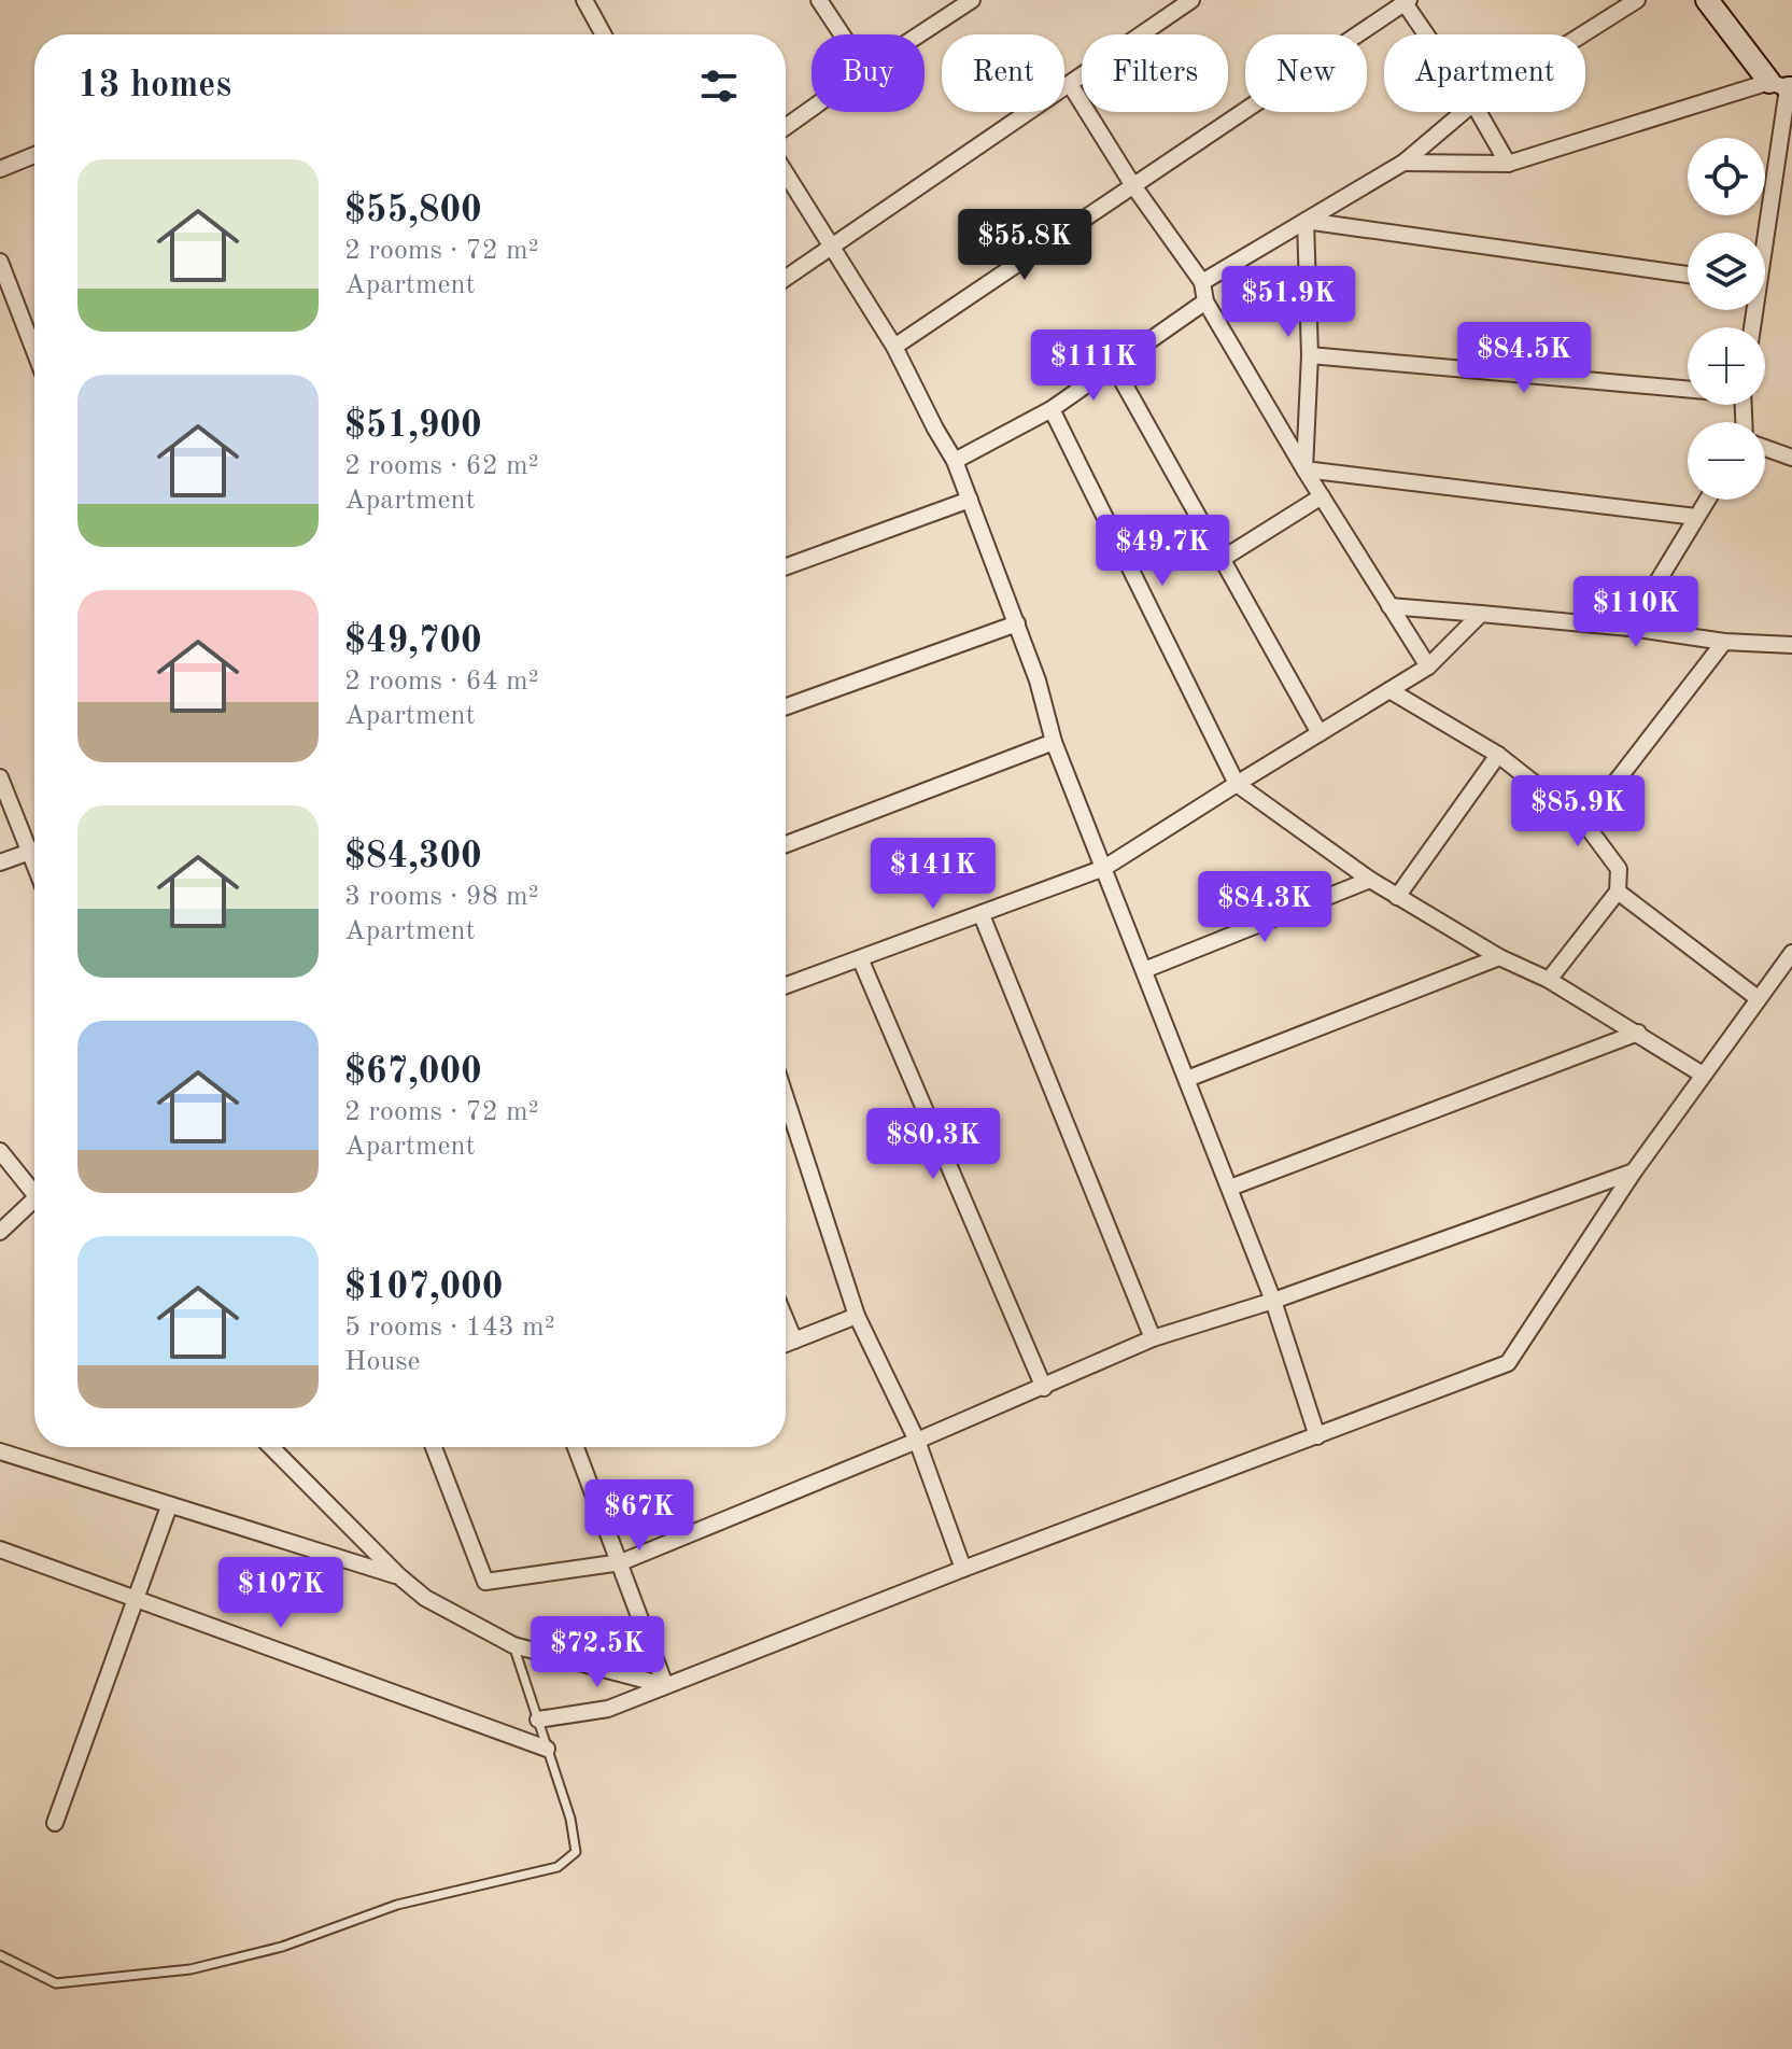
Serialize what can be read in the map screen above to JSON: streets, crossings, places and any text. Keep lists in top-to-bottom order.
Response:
{
  "page": {
    "chip": [
      "Buy",
      "Rent",
      "Filters",
      "New",
      "Apartment"
    ],
    "heading": "13 homes",
    "map_buttons": ["+", "−"],
    "list": [
      {
        "name": "$55,800",
        "note": "2 rooms · 72 m² · Apartment"
      },
      {
        "name": "$51,900",
        "note": "2 rooms · 62 m² · Apartment"
      },
      {
        "name": "$49,700",
        "note": "2 rooms · 64 m² · Apartment"
      },
      {
        "name": "$84,300",
        "note": "3 rooms · 98 m² · Apartment"
      },
      {
        "name": "$67,000",
        "note": "2 rooms · 72 m² · Apartment"
      },
      {
        "name": "$107,000",
        "note": "5 rooms · 143 m² · House"
      }
    ],
    "price": [
      "$55.8K",
      "$51.9K",
      "$84.5K",
      "$111K",
      "$49.7K",
      "$110K",
      "$85.9K",
      "$141K",
      "$84.3K",
      "$80.3K",
      "$67K",
      "$107K",
      "$72.5K"
    ]
  }
}
